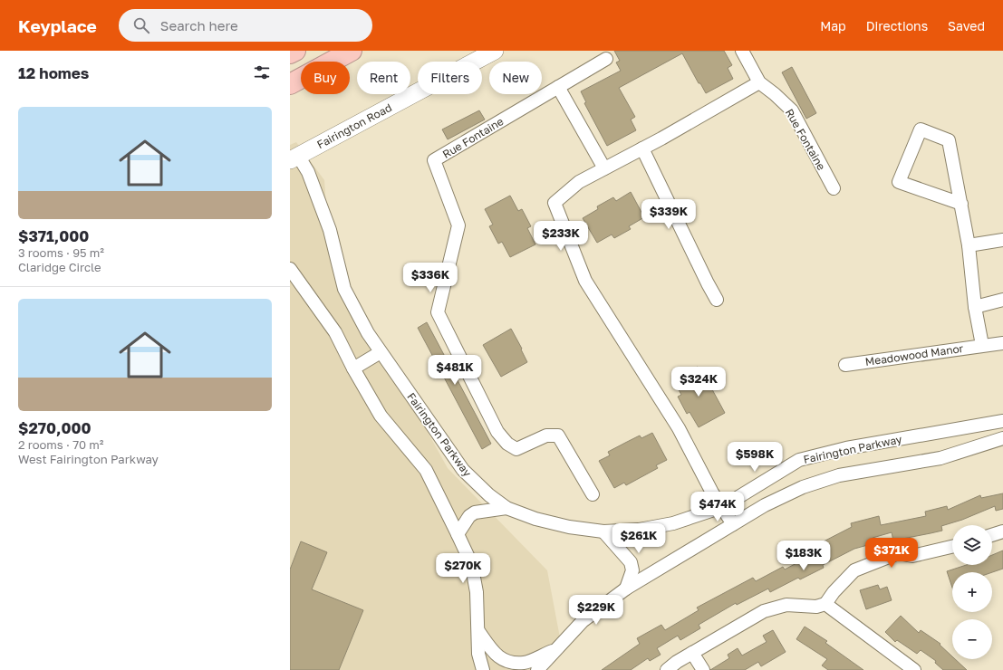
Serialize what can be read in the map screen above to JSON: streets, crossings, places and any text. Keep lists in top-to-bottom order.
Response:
{
  "streets": {
    "street": [
      "Fairington Road",
      "Rue Fontaine",
      "Meadowood Manor",
      "Fairington Parkway"
    ]
  },
  "crossings": [
    ["Fairington Road", "Fairington Parkway"]
  ],
  "page": {
    "header": "Keyplace",
    "search": "Search here",
    "nav": ["Map", "Directions", "Saved"],
    "heading": "12 homes",
    "chip": [
      "Buy",
      "Rent",
      "Filters",
      "New"
    ],
    "list": [
      {
        "name": "$371,000",
        "note": "3 rooms · 95 m² · Claridge Circle"
      },
      {
        "name": "$270,000",
        "note": "2 rooms · 70 m² · West Fairington Parkway"
      }
    ],
    "price": [
      "$339K",
      "$233K",
      "$336K",
      "$481K",
      "$324K",
      "$598K",
      "$474K",
      "$261K",
      "$371K",
      "$183K",
      "$270K",
      "$229K"
    ],
    "map_buttons": ["+", "−"]
  }
}
